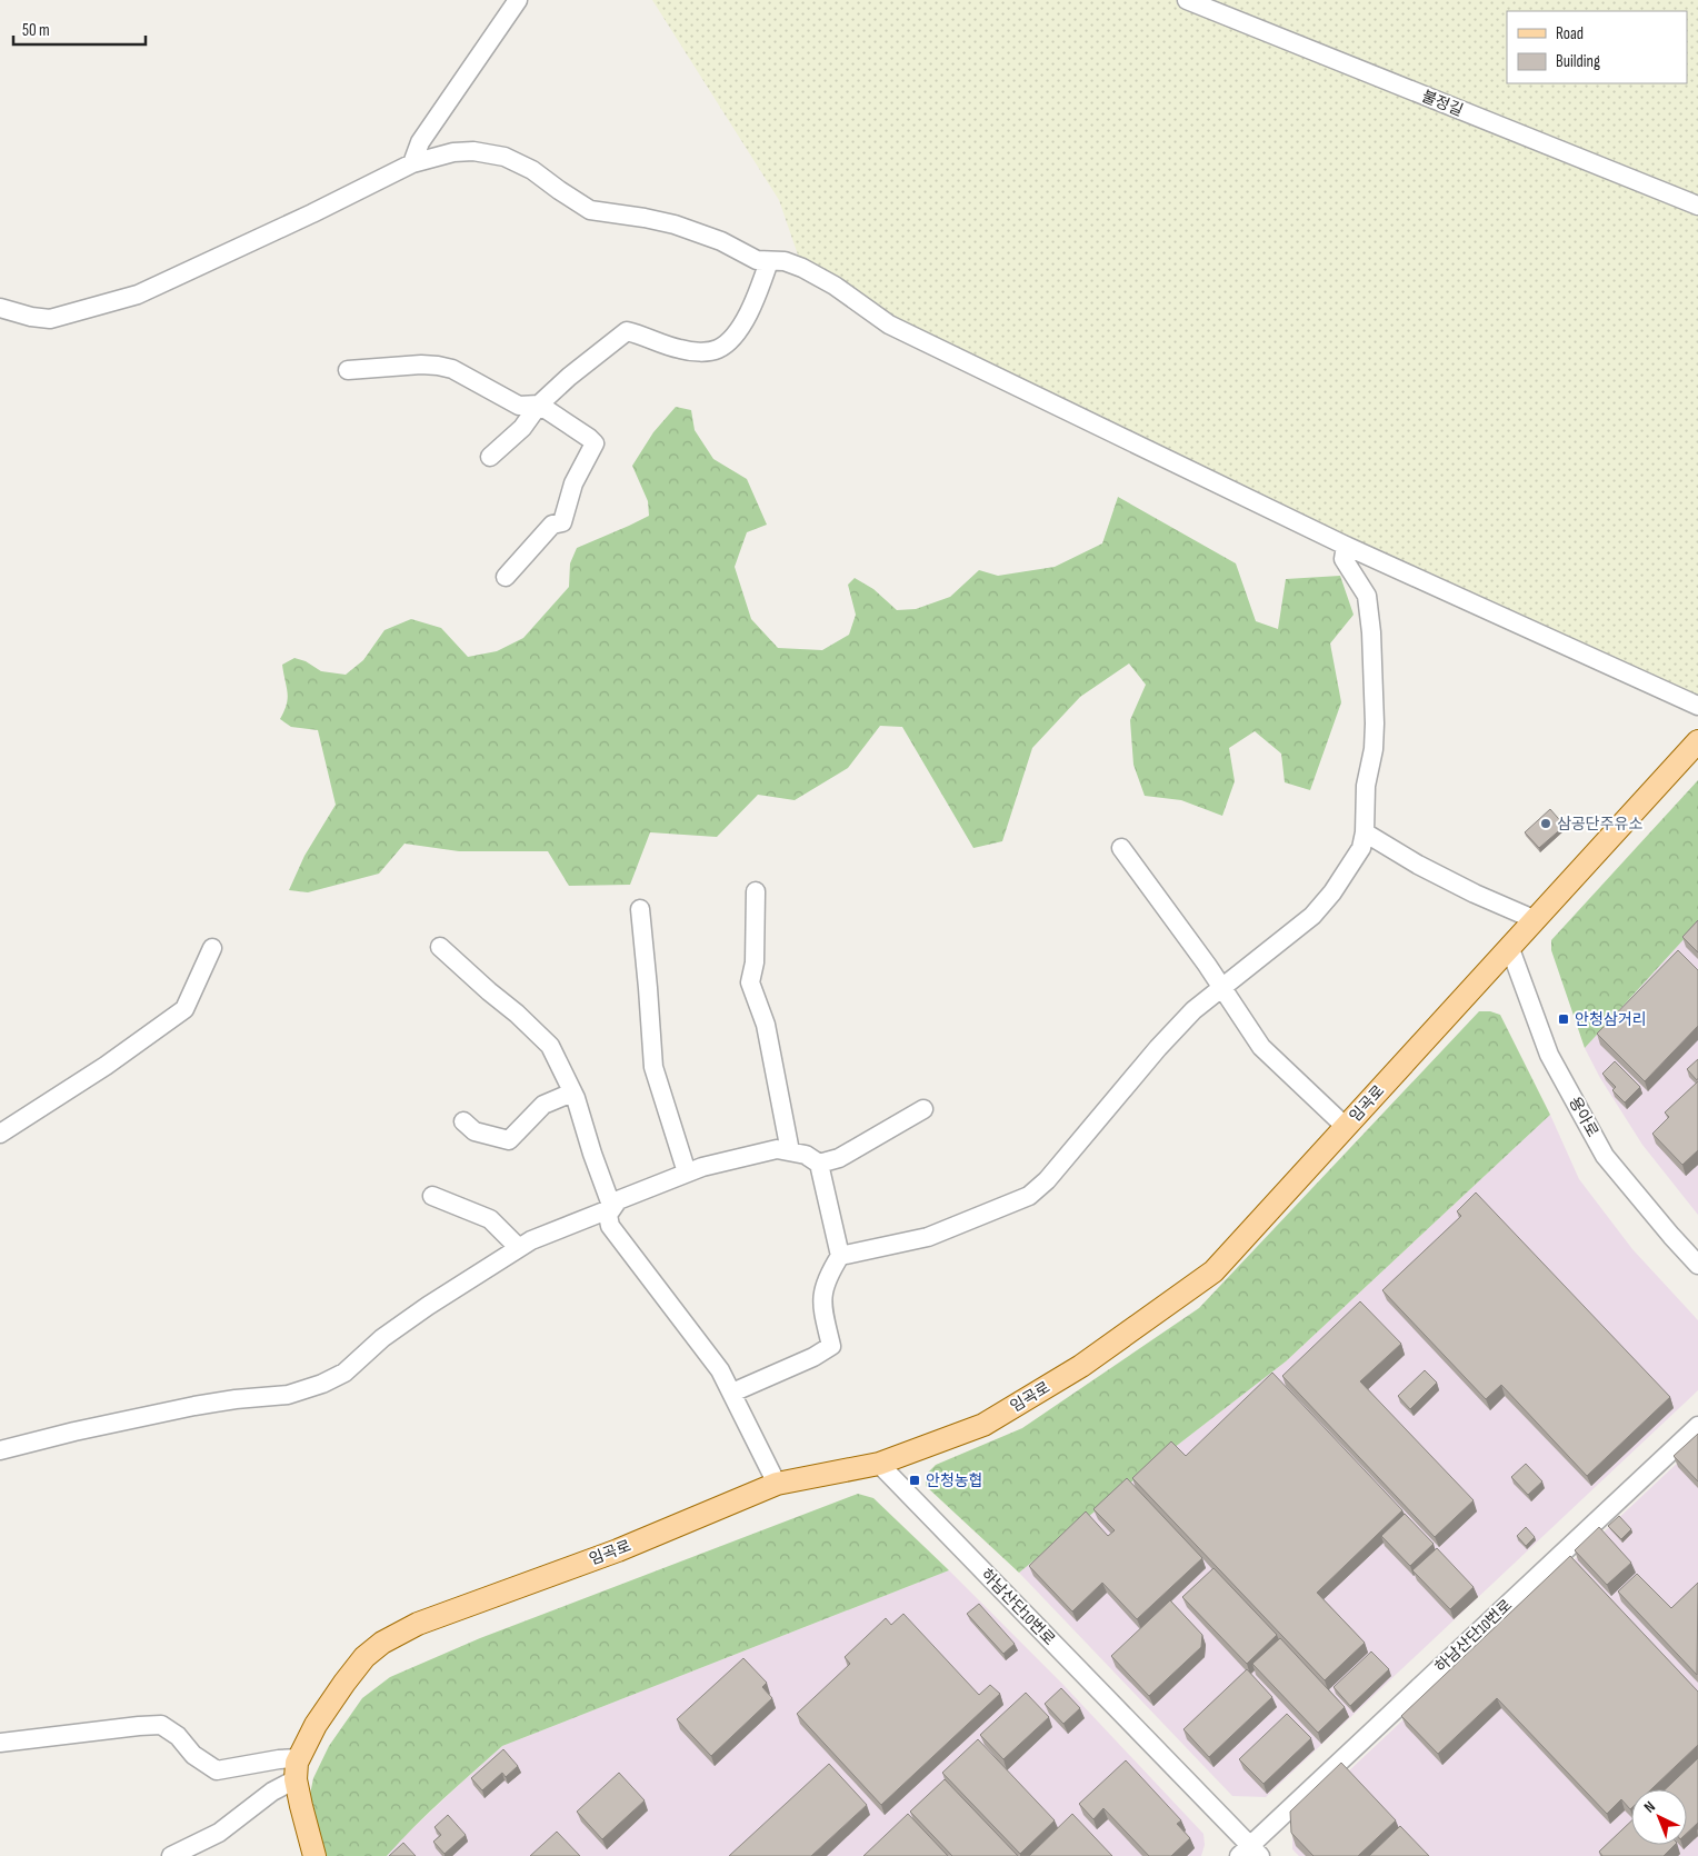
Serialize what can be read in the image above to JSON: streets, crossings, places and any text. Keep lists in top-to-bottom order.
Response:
{
  "streets": {
    "main road": ["임곡로"],
    "street": ["불정길", "용아로", "하남산단10번로"]
  },
  "crossings": [
    ["임곡로", "용아로"],
    ["임곡로", "하남산단10번로"]
  ],
  "places": {
    "other": ["삼공단주유소"],
    "transit": ["안청삼거리", "안청농협"]
  },
  "legend": ["Road", "Building"],
  "scale_bar": "50 m",
  "north": "top left"
}
